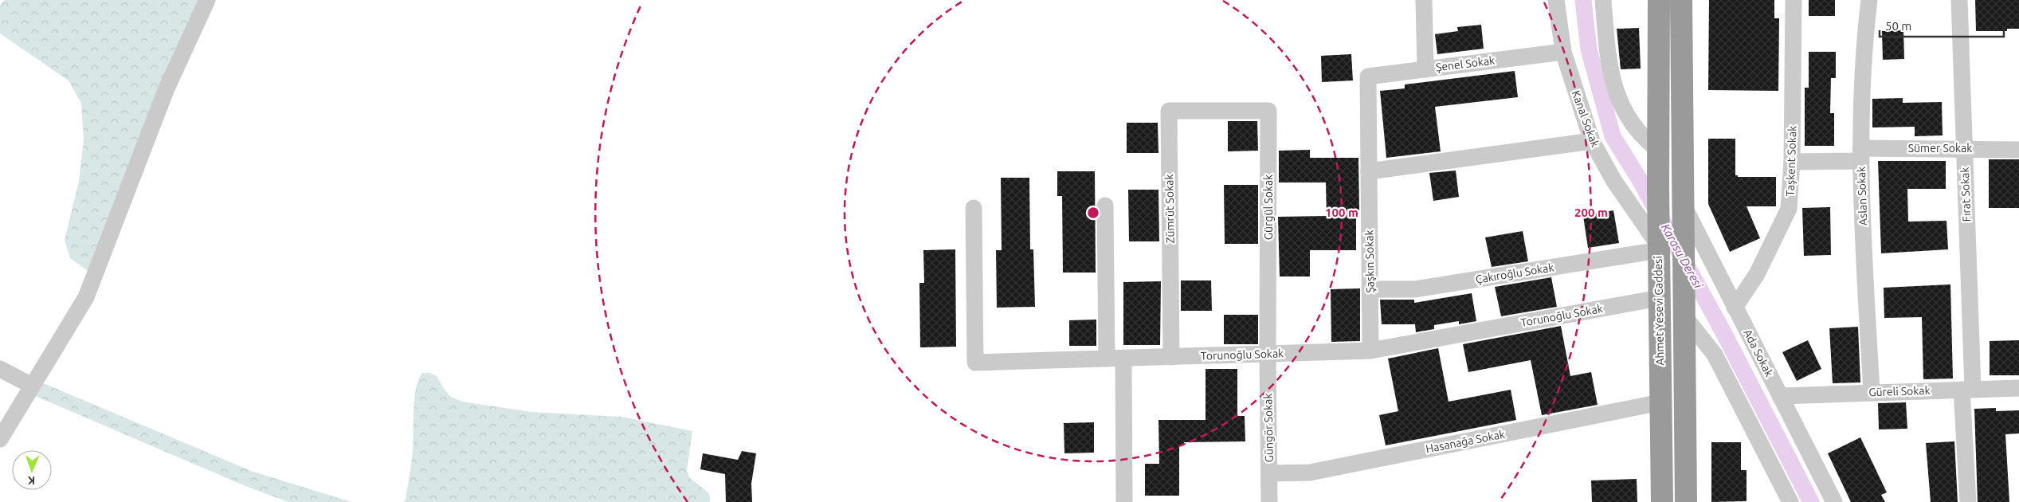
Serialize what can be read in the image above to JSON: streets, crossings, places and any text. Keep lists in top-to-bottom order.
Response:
{
  "streets": {
    "highway": ["Ahmet Yesevi Caddesi"],
    "street": [
      "Şenel Sokak",
      "Kanal Sokak",
      "Sümer Sokak",
      "Taşkent Sokak",
      "Fırat Sokak",
      "Aslan Sokak",
      "Gürgül Sokak",
      "Zümrüt Sokak",
      "Şaşkın Sokak",
      "Çakıroğlu Sokak",
      "Torunoğlu Sokak",
      "Ada Sokak",
      "Güreli Sokak",
      "Güngör Sokak",
      "Hasanağa Sokak"
    ]
  },
  "crossings": [
    ["Şenel Sokak", "Kanal Sokak"],
    ["Şenel Sokak", "Şaşkın Sokak"],
    ["Kanal Sokak", "Çakıroğlu Sokak"],
    ["Kanal Sokak", "Ahmet Yesevi Caddesi"],
    ["Sümer Sokak", "Taşkent Sokak"],
    ["Sümer Sokak", "Fırat Sokak"],
    ["Sümer Sokak", "Aslan Sokak"],
    ["Taşkent Sokak", "Ada Sokak"],
    ["Fırat Sokak", "Güreli Sokak"],
    ["Aslan Sokak", "Güreli Sokak"],
    ["Gürgül Sokak", "Zümrüt Sokak"],
    ["Gürgül Sokak", "Torunoğlu Sokak"],
    ["Gürgül Sokak", "Güngör Sokak"],
    ["Zümrüt Sokak", "Torunoğlu Sokak"],
    ["Şaşkın Sokak", "Çakıroğlu Sokak"],
    ["Şaşkın Sokak", "Torunoğlu Sokak"],
    ["Çakıroğlu Sokak", "Ahmet Yesevi Caddesi"],
    ["Ahmet Yesevi Caddesi", "Torunoğlu Sokak"],
    ["Ahmet Yesevi Caddesi", "Hasanağa Sokak"],
    ["Torunoğlu Sokak", "Güngör Sokak"],
    ["Ada Sokak", "Güreli Sokak"],
    ["Güngör Sokak", "Hasanağa Sokak"]
  ],
  "water": ["Karasu Deresi"],
  "scale_bar": "50 m",
  "north": "bottom",
  "rings": ["100 m", "200 m"]
}
